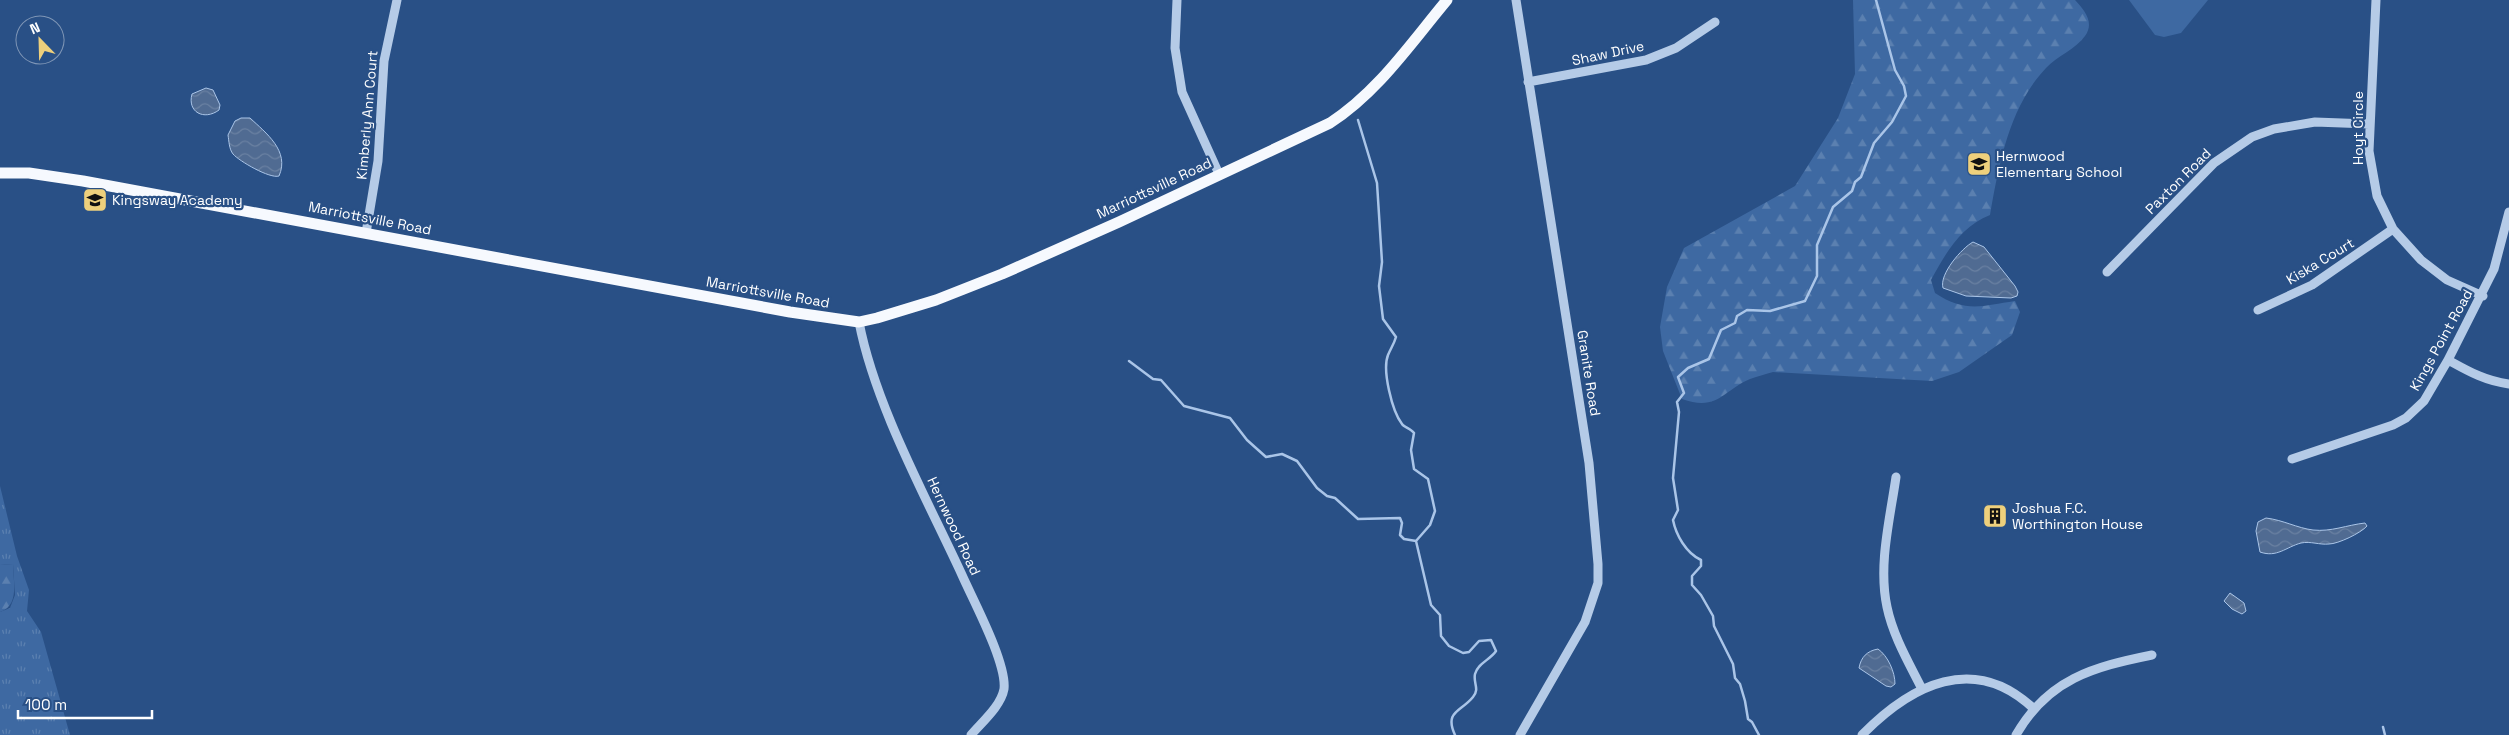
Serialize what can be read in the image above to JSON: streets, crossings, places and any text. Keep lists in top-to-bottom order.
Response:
{
  "streets": {
    "main road": ["Marriottsville Road"],
    "street": [
      "Shaw Drive",
      "Kimberly Ann Court",
      "Hoyt Circle",
      "Paxton Road",
      "Kiska Court",
      "Kings Point Road",
      "Granite Road",
      "Hernwood Road"
    ]
  },
  "crossings": [
    ["Shaw Drive", "Granite Road"],
    ["Kimberly Ann Court", "Marriottsville Road"],
    ["Hoyt Circle", "Paxton Road"],
    ["Hoyt Circle", "Kiska Court"],
    ["Hoyt Circle", "Kings Point Road"],
    ["Marriottsville Road", "Hernwood Road"]
  ],
  "places": {
    "school or university": ["Hernwood Elementary School", "Kingsway Academy"],
    "building": ["Joshua F.C. Worthington House"]
  },
  "scale_bar": "100 m",
  "north": "top left"
}
